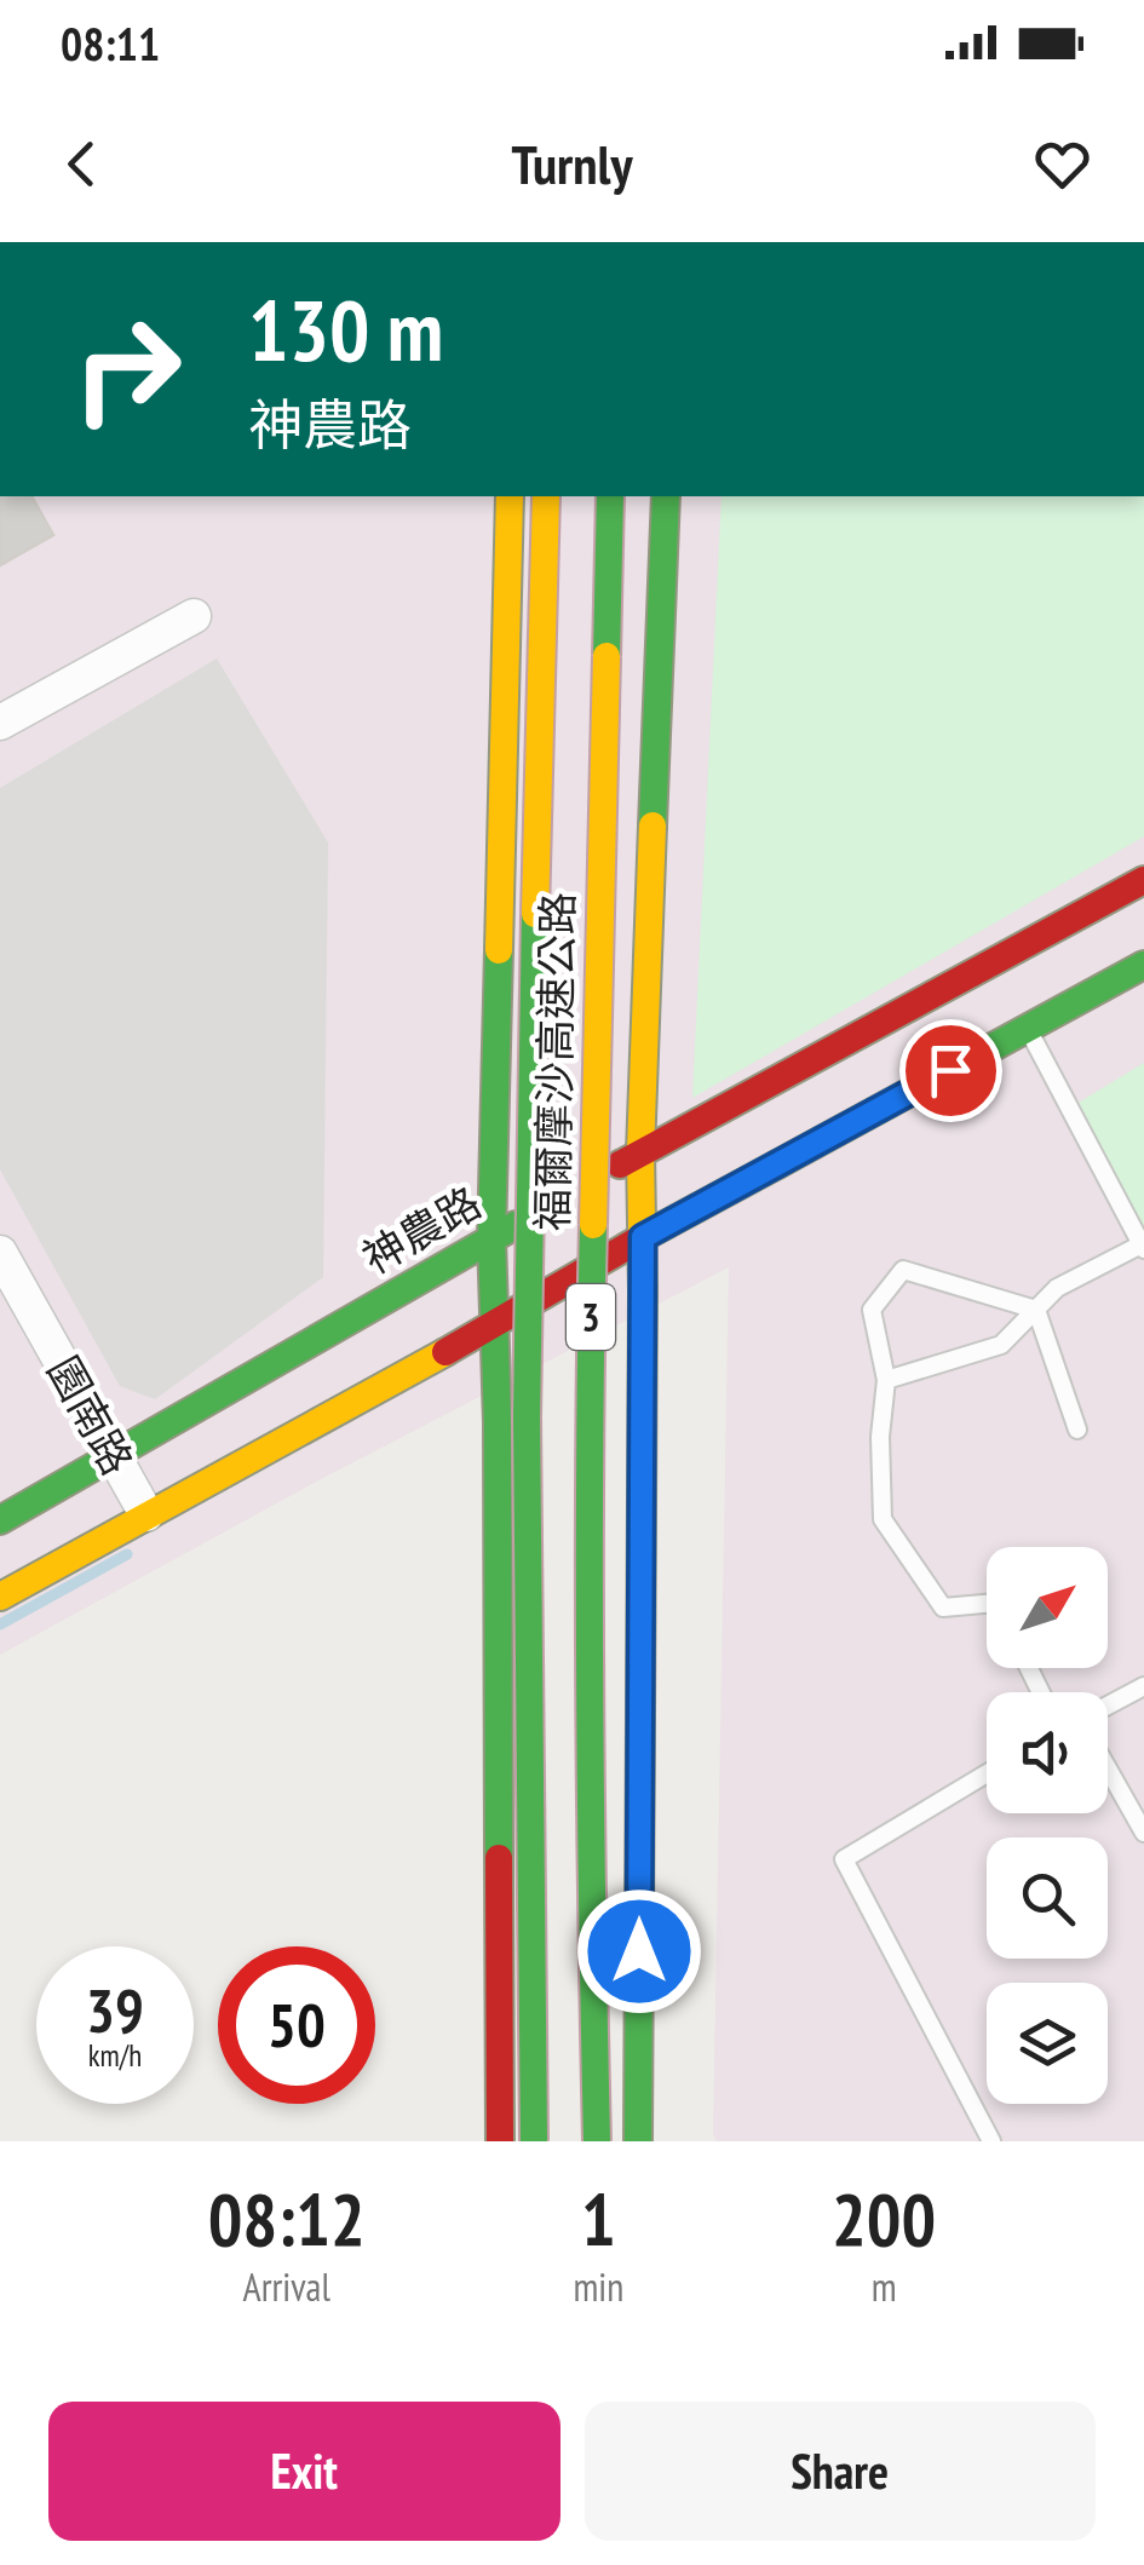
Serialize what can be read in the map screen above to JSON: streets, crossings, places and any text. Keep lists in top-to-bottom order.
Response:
{
  "streets": {
    "main road": ["福爾摩沙高速公路", "神農路", "3"],
    "street": ["園南路"]
  },
  "crossings": [
    ["神農路", "園南路"]
  ],
  "north": "top right",
  "page": {
    "status": "08:11",
    "header": "Turnly",
    "turn": ["130 m", "神農路"],
    "speed": "39 km/h",
    "limit": "50",
    "eta": [
      "08:12",
      "Arrival",
      "1",
      "min",
      "200",
      "m"
    ],
    "buttons": ["Exit", "Share"]
  }
}
